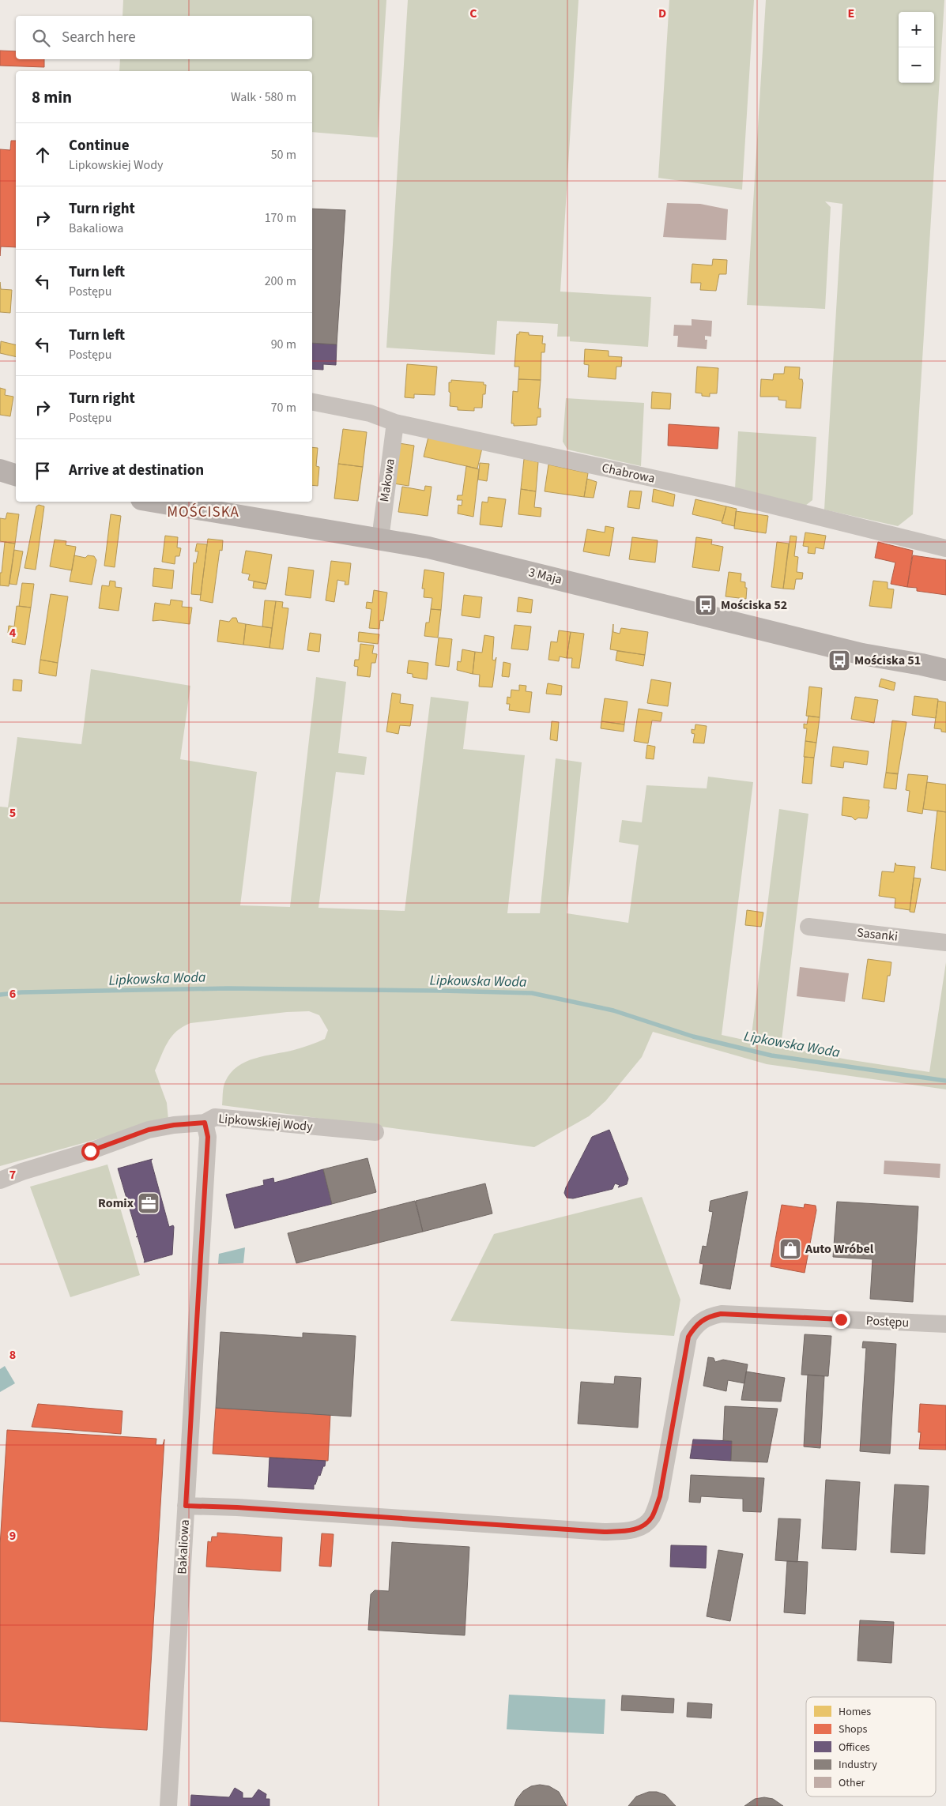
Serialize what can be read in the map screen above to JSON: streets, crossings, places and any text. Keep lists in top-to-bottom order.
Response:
{
  "streets": {
    "main road": ["3 Maja"],
    "street": [
      "Chabrowa",
      "Makowa",
      "Sasanki",
      "Lipkowskiej Wody",
      "Postępu",
      "Bakaliowa"
    ]
  },
  "crossings": [
    ["Chabrowa", "Makowa"],
    ["Makowa", "3 Maja"],
    ["Lipkowskiej Wody", "Bakaliowa"],
    ["Postępu", "Bakaliowa"]
  ],
  "districts": ["MOŚCISKA"],
  "water": ["Lipkowska Woda"],
  "places": {
    "bus stop": ["Mościska 52", "Mościska 51"],
    "office": ["Romix"],
    "shop": ["Auto Wróbel"]
  },
  "legend": [
    "Homes",
    "Shops",
    "Offices",
    "Industry",
    "Other"
  ],
  "page": {
    "map_buttons": ["+", "−"],
    "search": "Search here",
    "heading": ["8 min", "Walk · 580 m"],
    "list": [
      ["Continue", "Lipkowskiej Wody", "50 m"],
      ["Turn right", "Bakaliowa", "170 m"],
      ["Turn left", "Postępu", "200 m"],
      ["Turn left", "Postępu", "90 m"],
      ["Turn right", "Postępu", "70 m"],
      "Arrive at destination"
    ]
  },
  "grid": {
    "columns": ["C", "D", "E"],
    "rows": [
      "4",
      "5",
      "6",
      "7",
      "8",
      "9"
    ]
  }
}
